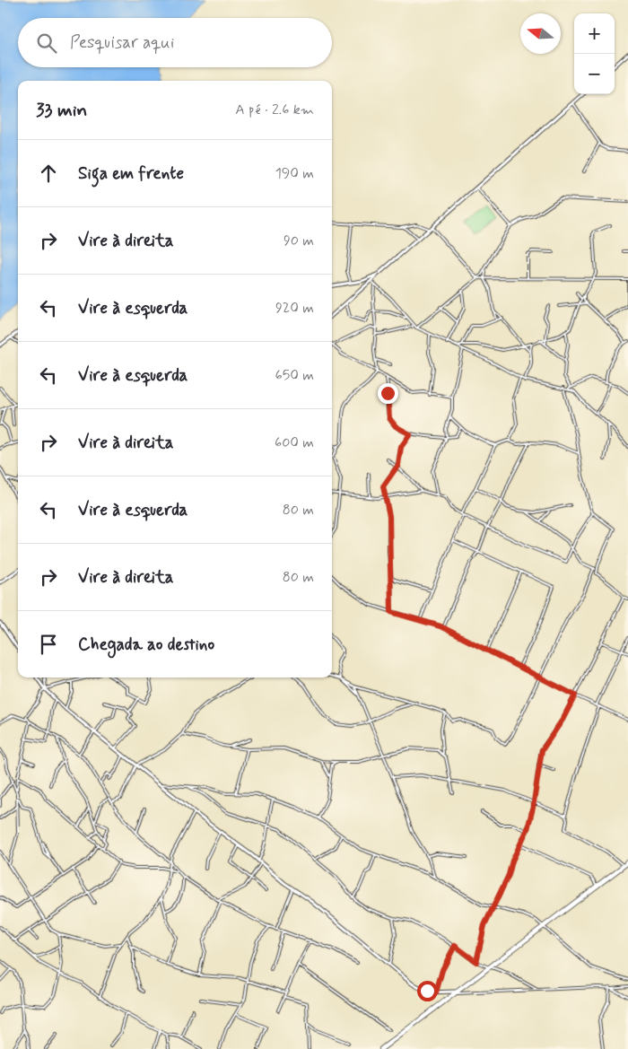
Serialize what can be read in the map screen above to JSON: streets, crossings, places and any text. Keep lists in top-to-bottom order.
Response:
{
  "north": "left",
  "page": {
    "map_buttons": ["+", "−"],
    "search": "Pesquisar aqui",
    "heading": ["33 min", "A pé · 2.6 km"],
    "list": [
      ["Siga em frente", "190 m"],
      ["Vire à direita", "90 m"],
      ["Vire à esquerda", "920 m"],
      ["Vire à esquerda", "650 m"],
      ["Vire à direita", "600 m"],
      ["Vire à esquerda", "80 m"],
      ["Vire à direita", "80 m"],
      "Chegada ao destino"
    ]
  }
}
